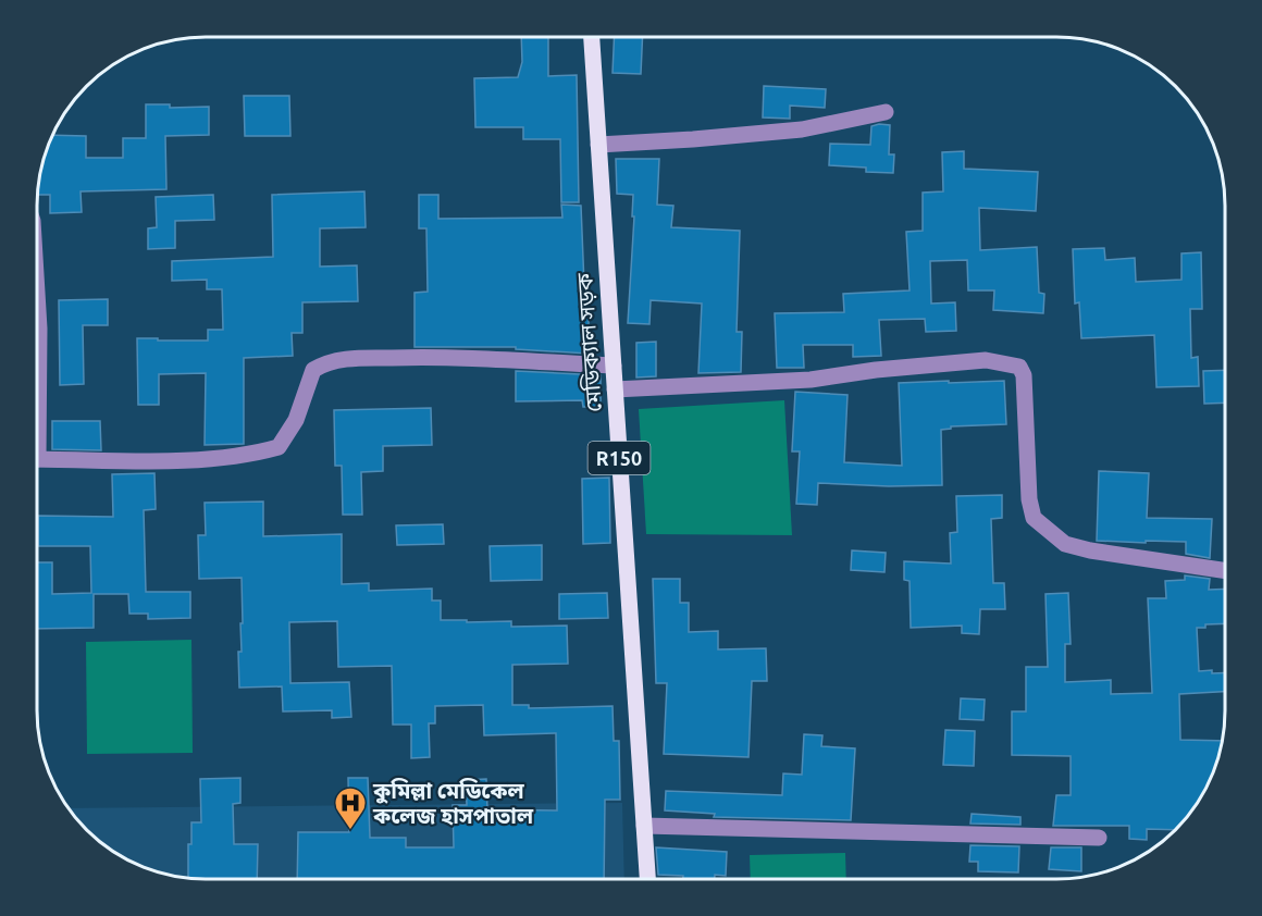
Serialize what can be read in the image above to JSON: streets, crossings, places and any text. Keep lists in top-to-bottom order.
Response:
{
  "streets": {
    "main road": ["মেডিক্যাল সড়ক", "R150"]
  },
  "places": {
    "hospital": ["কুমিল্লা মেডিকেল কলেজ হাসপাতাল"]
  }
}
